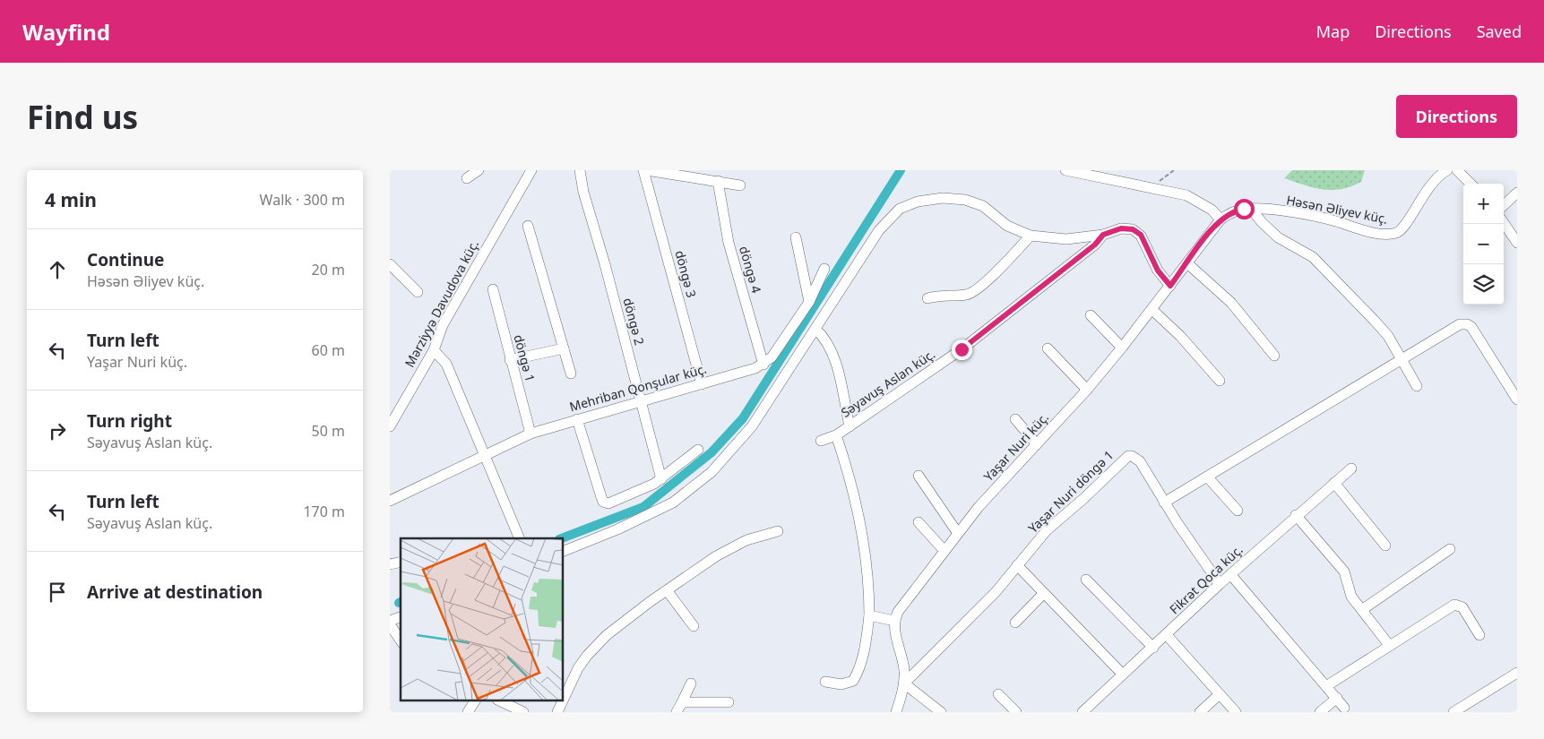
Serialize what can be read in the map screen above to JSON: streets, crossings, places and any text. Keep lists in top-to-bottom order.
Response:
{
  "streets": {
    "street": [
      "Həsən Əliyev küç.",
      "döngə 4",
      "döngə 3",
      "Mərziyyə Davudova küç.",
      "döngə 2",
      "döngə 1",
      "Səyavuş Aslan küç.",
      "Mehriban Qonşular küç.",
      "Yaşar Nuri küç.",
      "Yaşar Nuri döngə 1",
      "Fikrət Qoca küç."
    ]
  },
  "crossings": [
    ["Həsən Əliyev küç.", "Yaşar Nuri küç."],
    ["döngə 4", "Mehriban Qonşular küç."],
    ["döngə 3", "Mehriban Qonşular küç."],
    ["döngə 2", "Mehriban Qonşular küç."],
    ["döngə 1", "Mehriban Qonşular küç."],
    ["Səyavuş Aslan küç.", "Yaşar Nuri küç."],
    ["Yaşar Nuri döngə 1", "Fikrət Qoca küç."]
  ],
  "page": {
    "header": "Wayfind",
    "nav": ["Map", "Directions", "Saved"],
    "buttons": "Directions",
    "title": "Find us",
    "heading": ["4 min", "Walk · 300 m"],
    "map_buttons": ["+", "−"],
    "list": [
      ["Continue", "Həsən Əliyev küç.", "20 m"],
      ["Turn left", "Yaşar Nuri küç.", "60 m"],
      ["Turn right", "Səyavuş Aslan küç.", "50 m"],
      ["Turn left", "Səyavuş Aslan küç.", "170 m"],
      "Arrive at destination"
    ]
  }
}
